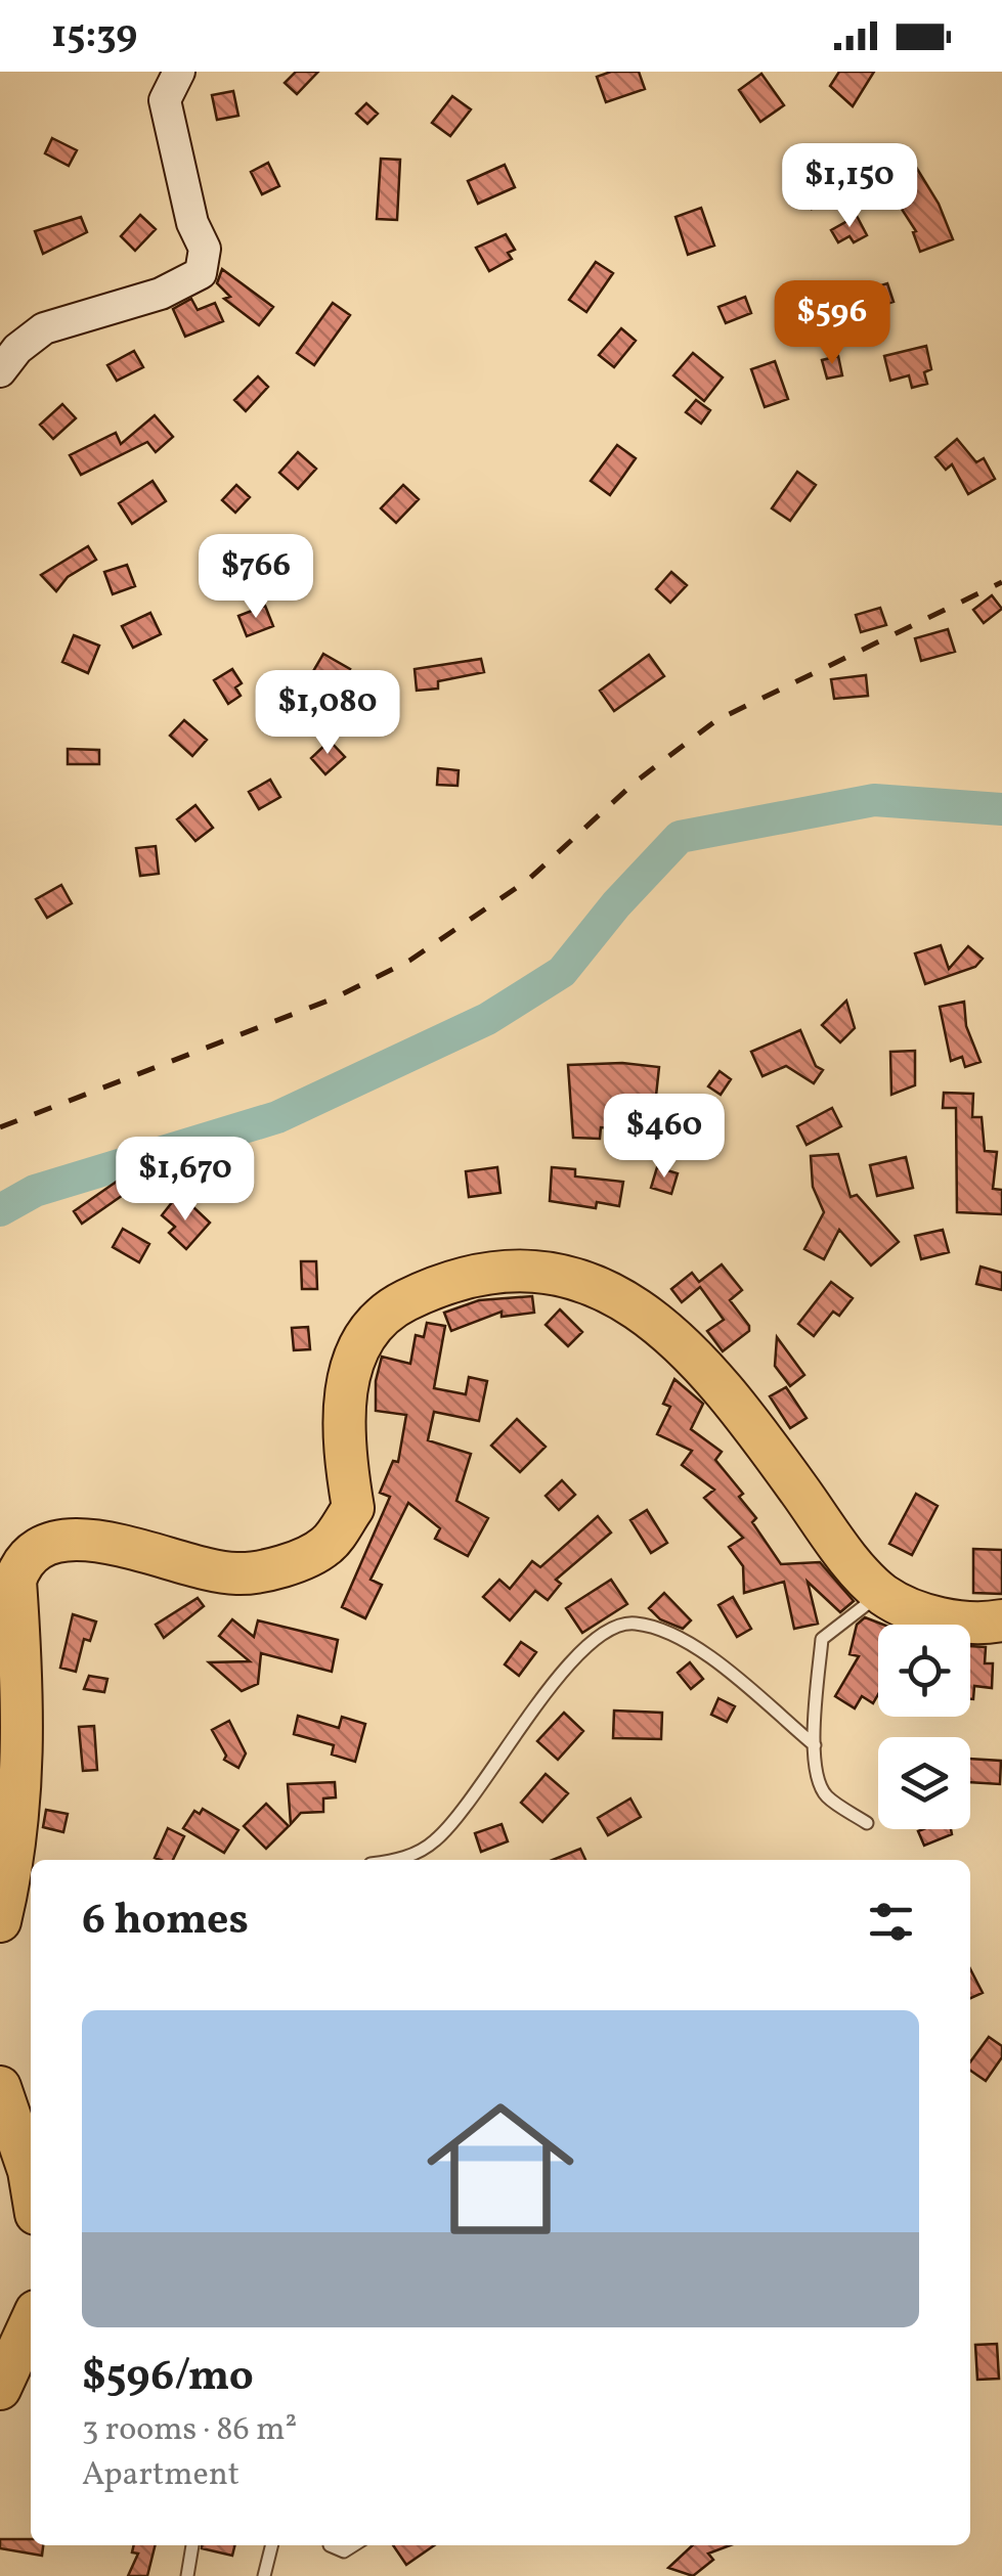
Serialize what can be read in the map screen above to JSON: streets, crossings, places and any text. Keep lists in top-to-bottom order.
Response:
{
  "page": {
    "status": "15:39",
    "price": [
      "$1,150",
      "$596",
      "$766",
      "$1,080",
      "$460",
      "$1,670"
    ],
    "heading": "6 homes",
    "list": [
      {
        "name": "$596/mo",
        "note": "3 rooms · 86 m² · Apartment"
      }
    ]
  }
}
